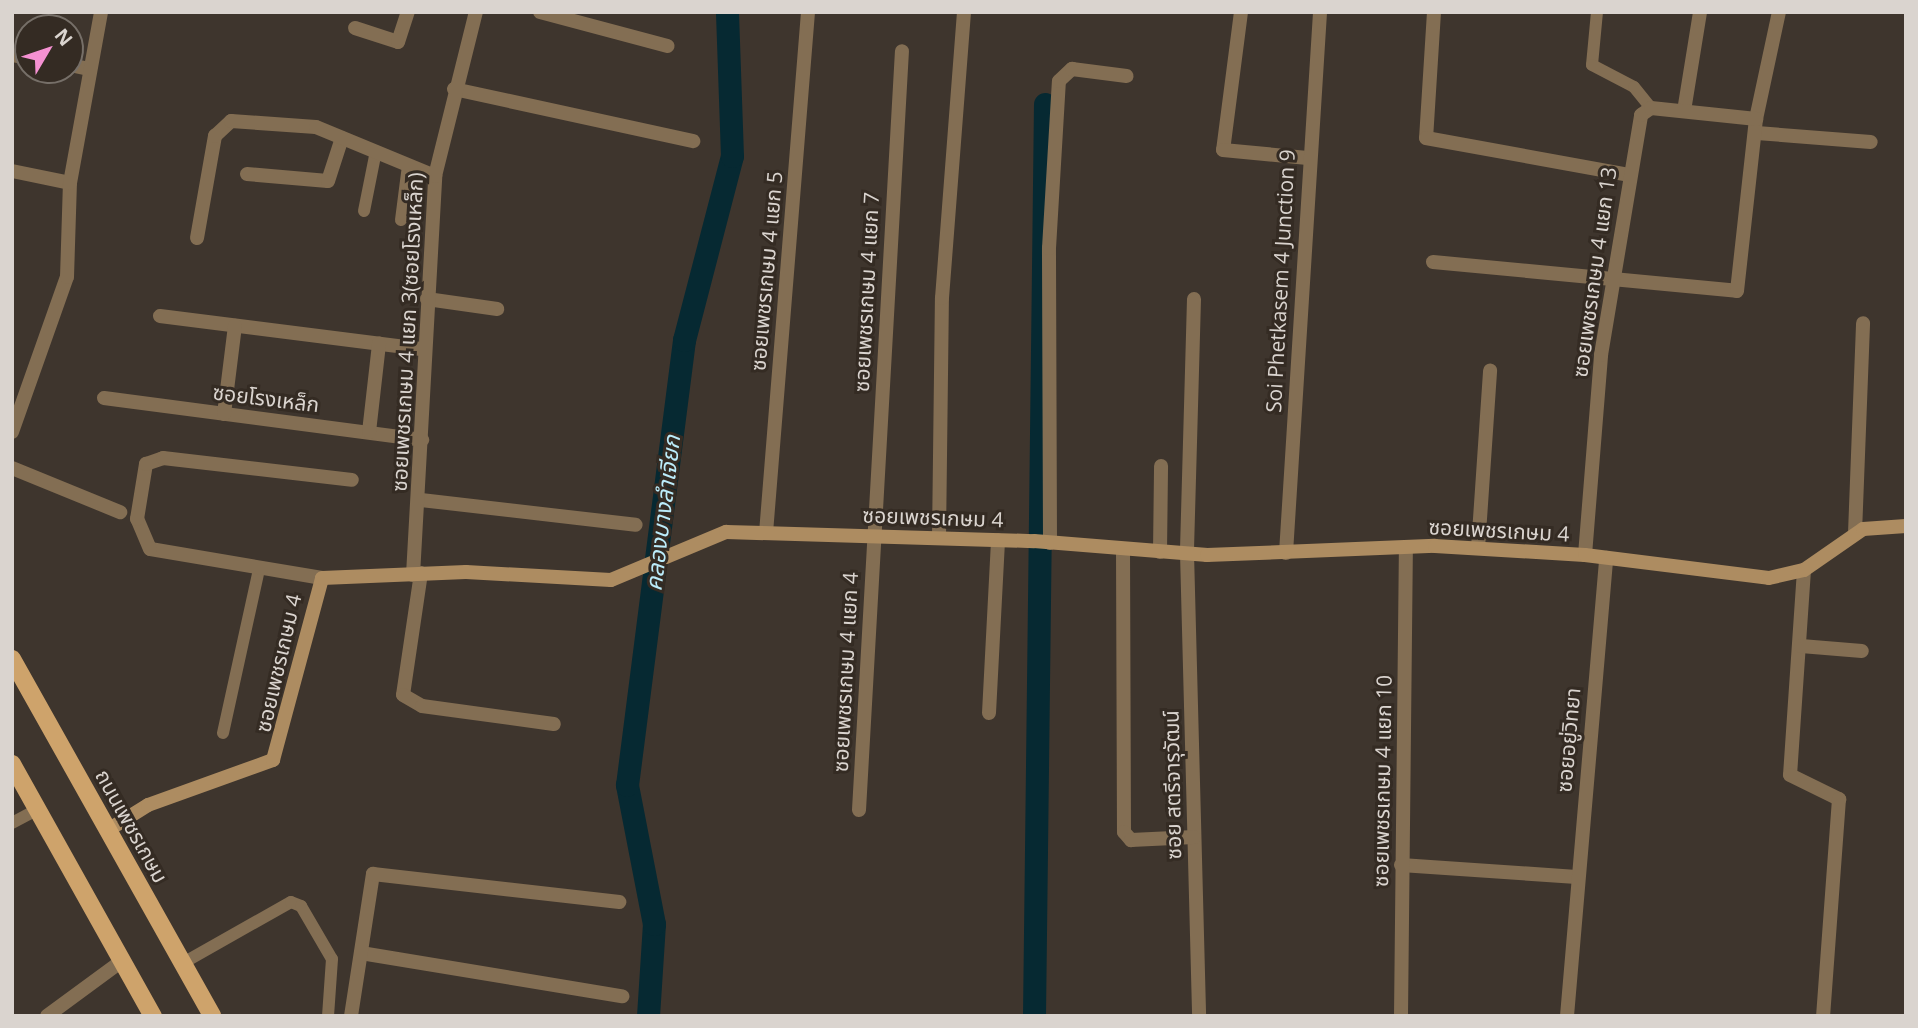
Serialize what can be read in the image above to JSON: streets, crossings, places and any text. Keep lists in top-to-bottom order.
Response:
{
  "streets": {
    "main road": ["ถนนเพชรเกษม"],
    "street": [
      "ซอยเพชรเกษม 4 แยก 5",
      "ซอยเพชรเกษม 4 แยก 13",
      "Soi Phetkasem 4 Junction 9",
      "ซอยเพชรเกษม 4 แยก 7",
      "ซอยเพชรเกษม 4 แยก 3(ซอยโรงเหล็ก)",
      "ซอยโรงเหล็ก",
      "ซอยเพชรเกษม 4",
      "ซอยเพชรเกษม 4 แยก 4",
      "ซอยอยู่วิทยา",
      "ซอยเพชรเกษม 4 แยก 10",
      "ซอย สตรีจารุวัฒน์"
    ]
  },
  "crossings": [
    ["ซอยเพชรเกษม 4 แยก 5", "ซอยเพชรเกษม 4"],
    ["ซอยเพชรเกษม 4 แยก 13", "ซอยเพชรเกษม 4"],
    ["Soi Phetkasem 4 Junction 9", "ซอยเพชรเกษม 4"],
    ["ซอยเพชรเกษม 4 แยก 7", "ซอยเพชรเกษม 4"],
    ["ซอยเพชรเกษม 4 แยก 7", "ซอยเพชรเกษม 4 แยก 4"],
    ["ซอยเพชรเกษม 4 แยก 3(ซอยโรงเหล็ก)", "ซอยโรงเหล็ก"],
    ["ซอยเพชรเกษม 4 แยก 3(ซอยโรงเหล็ก)", "ซอยเพชรเกษม 4"],
    ["ซอยเพชรเกษม 4", "ซอยเพชรเกษม 4 แยก 4"],
    ["ซอยเพชรเกษม 4", "ซอยอยู่วิทยา"],
    ["ซอยเพชรเกษม 4", "ซอยเพชรเกษม 4 แยก 10"],
    ["ซอยเพชรเกษม 4", "ซอย สตรีจารุวัฒน์"],
    ["ซอยเพชรเกษม 4", "ถนนเพชรเกษม"]
  ],
  "water": ["คลองบางลำเจียก"],
  "north": "top right"
}
